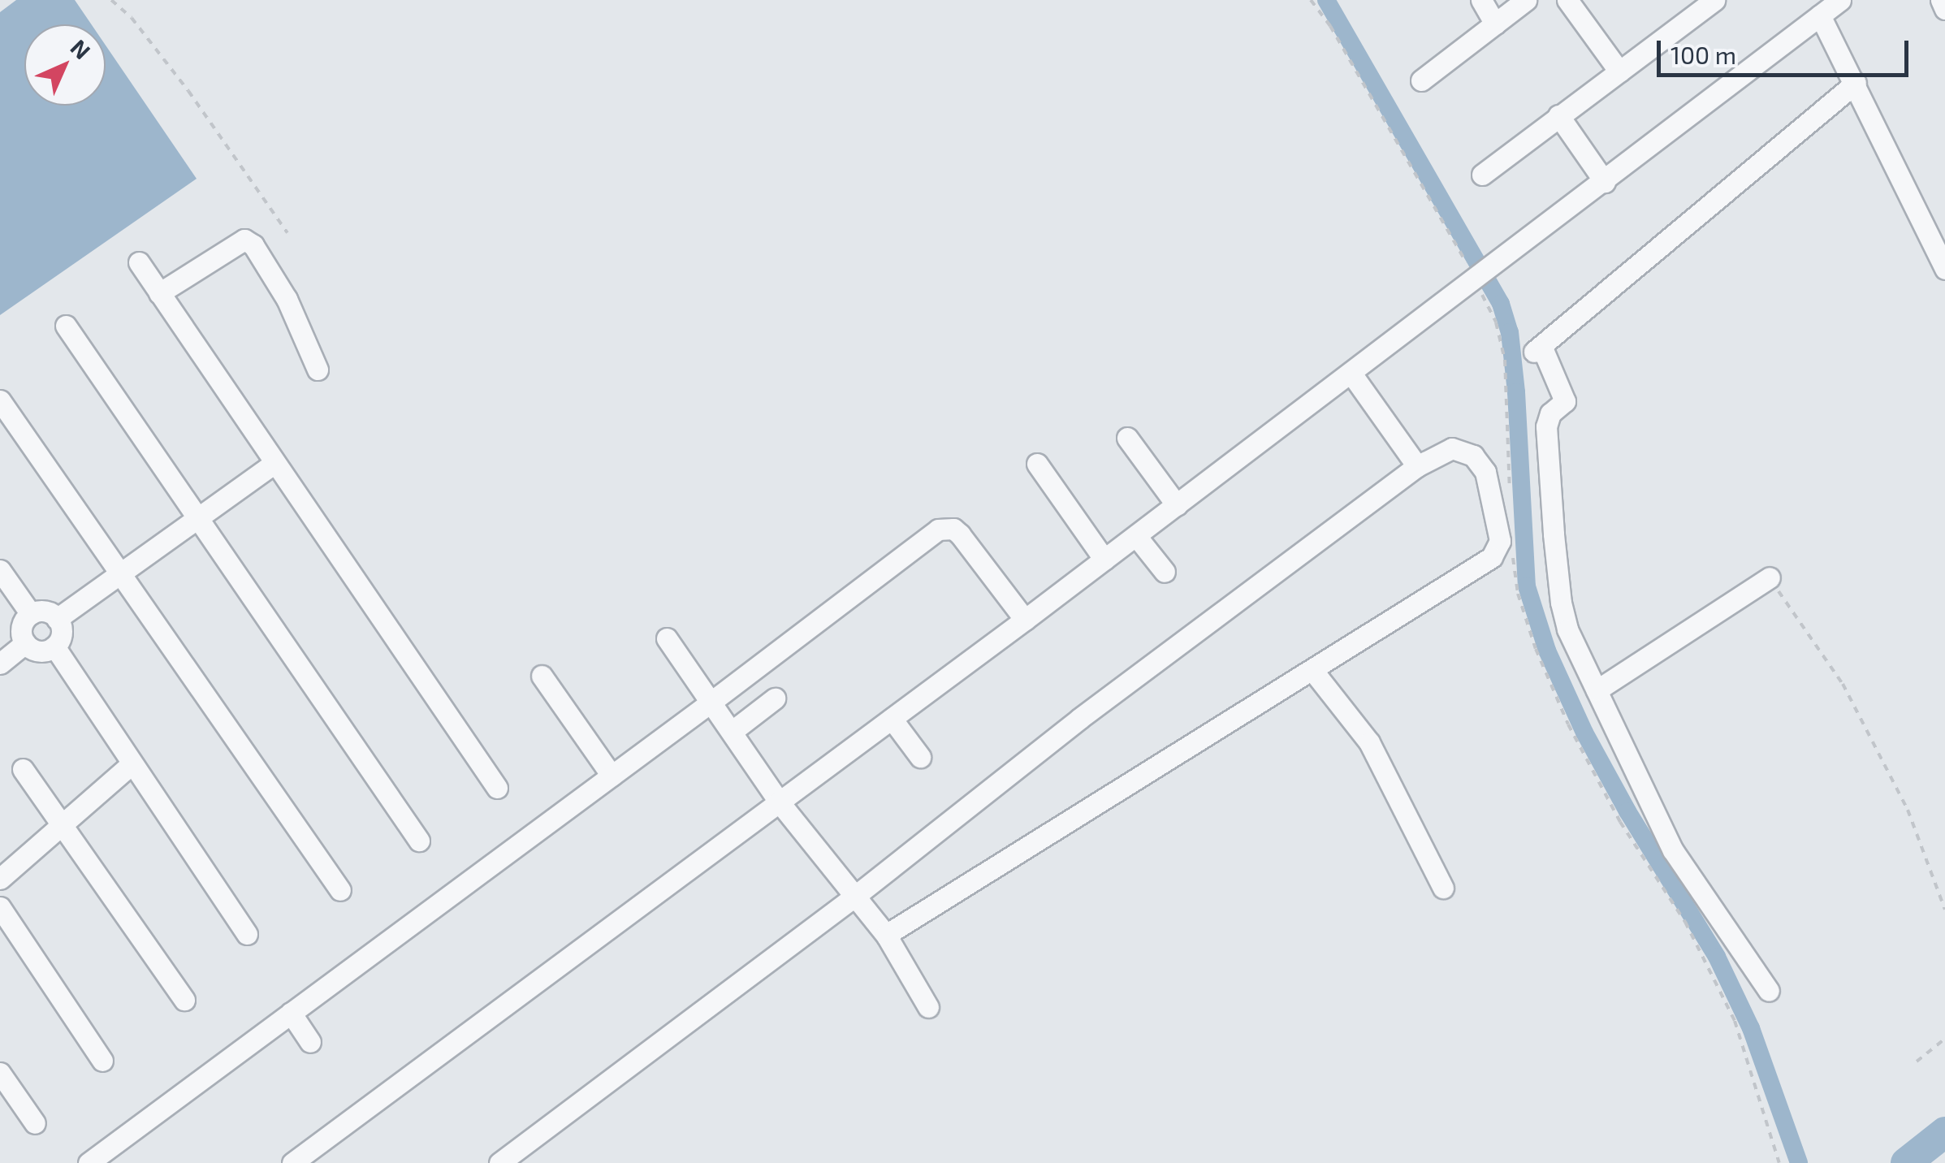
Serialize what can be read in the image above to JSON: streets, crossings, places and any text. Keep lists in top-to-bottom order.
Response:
{
  "scale_bar": "100 m",
  "north": "top right"
}
